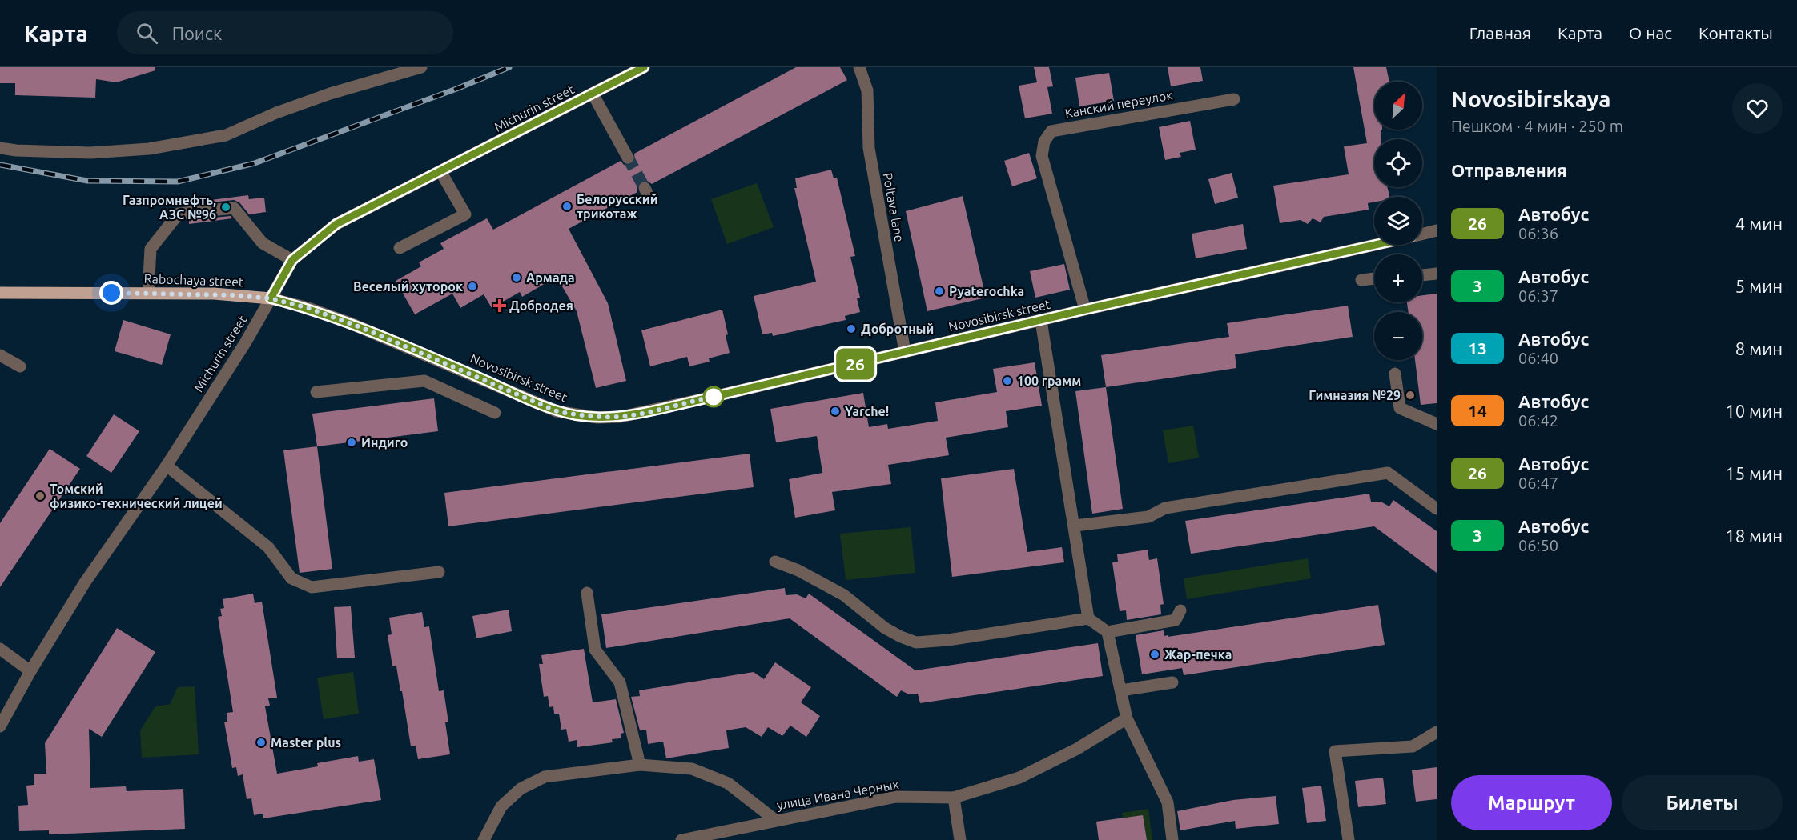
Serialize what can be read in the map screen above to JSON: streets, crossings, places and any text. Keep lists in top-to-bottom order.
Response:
{
  "streets": {
    "main road": ["Michurin street", "Rabochaya street"],
    "street": [
      "Канский переулок",
      "Poltava lane",
      "Novosibirsk street",
      "улица Ивана Черных"
    ]
  },
  "crossings": [
    ["Канский переулок", "Novosibirsk street"],
    ["Michurin street", "Rabochaya street"],
    ["Michurin street", "Novosibirsk street"],
    ["Poltava lane", "Novosibirsk street"],
    ["Rabochaya street", "Novosibirsk street"]
  ],
  "places": {
    "other": [
      "Белорусский трикотаж",
      "Газпромнефть, АЗС №96",
      "Армада",
      "Веселый хуторок",
      "Pyaterochka",
      "Добротный",
      "100 грамм",
      "Гимназия №29",
      "Yarche!",
      "Индиго",
      "Томский физико-технический лицей",
      "Жар-печка",
      "Master plus"
    ],
    "health": ["Добродея"]
  },
  "lines": ["bus line 26"],
  "north": "top right",
  "page": {
    "header": "Карта",
    "search": "Поиск",
    "nav": [
      "Главная",
      "Карта",
      "О нас",
      "Контакты"
    ],
    "on_map": "26",
    "heading": [
      ["Novosibirskaya", "Пешком · 4 мин · 250 m"],
      "Отправления"
    ],
    "map_buttons": ["+", "−"],
    "list": [
      {
        "mark": "26",
        "name": "Автобус",
        "note": "06:36",
        "value": "4 мин"
      },
      {
        "mark": "3",
        "name": "Автобус",
        "note": "06:37",
        "value": "5 мин"
      },
      {
        "mark": "13",
        "name": "Автобус",
        "note": "06:40",
        "value": "8 мин"
      },
      {
        "mark": "14",
        "name": "Автобус",
        "note": "06:42",
        "value": "10 мин"
      },
      {
        "mark": "26",
        "name": "Автобус",
        "note": "06:47",
        "value": "15 мин"
      },
      {
        "mark": "3",
        "name": "Автобус",
        "note": "06:50",
        "value": "18 мин"
      }
    ],
    "buttons": ["Маршрут", "Билеты"]
  }
}
